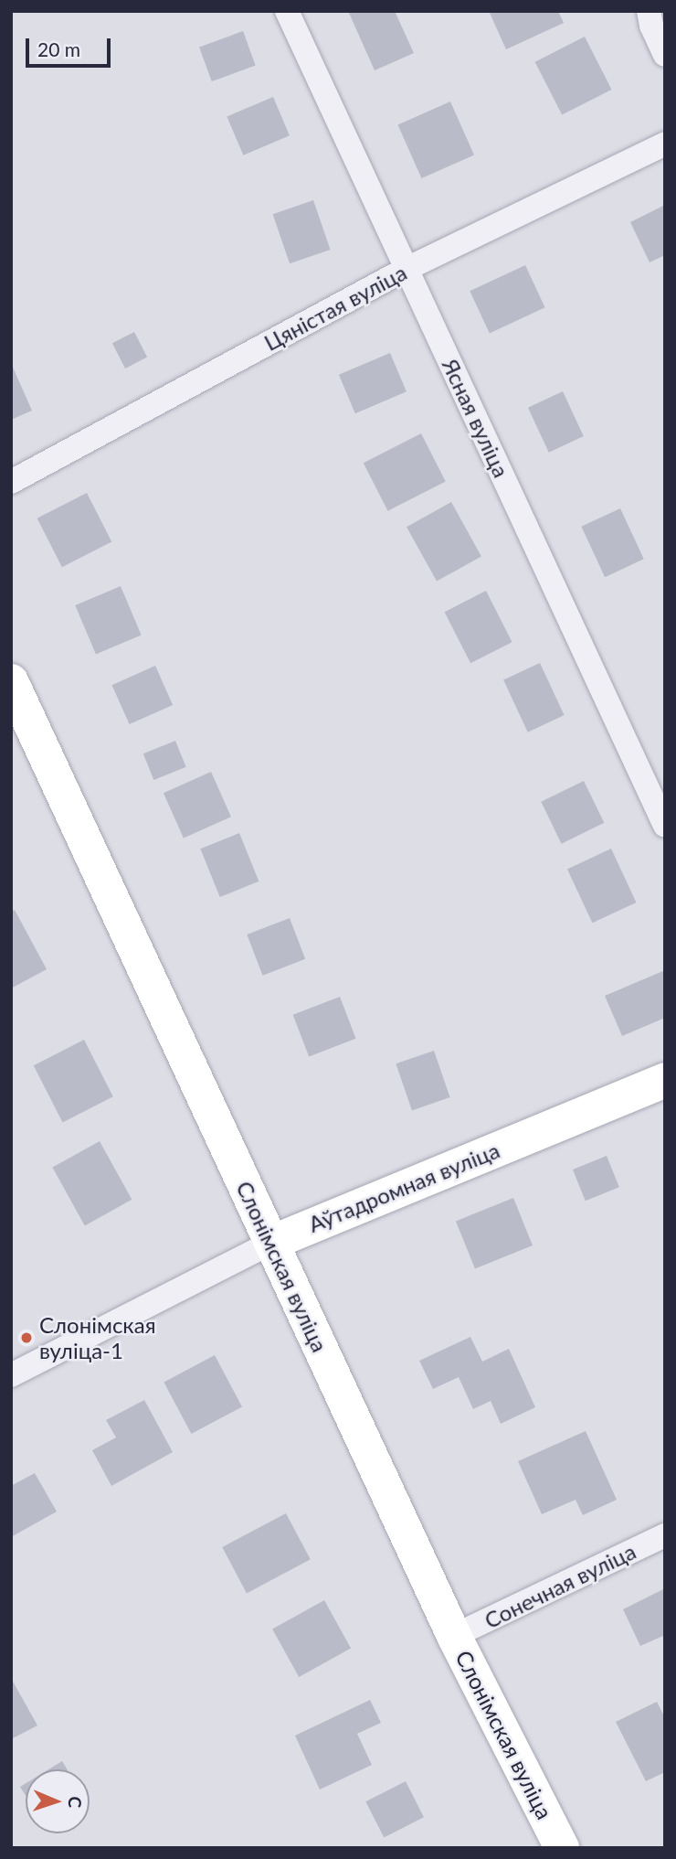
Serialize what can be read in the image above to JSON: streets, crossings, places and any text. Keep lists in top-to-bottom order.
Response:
{
  "streets": {
    "street": [
      "Цяністая вуліца",
      "Ясная вуліца",
      "Аўтадромная вуліца",
      "Слонімская вуліца",
      "Сонечная вуліца"
    ]
  },
  "crossings": [
    ["Цяністая вуліца", "Ясная вуліца"],
    ["Аўтадромная вуліца", "Слонімская вуліца"],
    ["Слонімская вуліца", "Сонечная вуліца"]
  ],
  "places": ["Слонімская вуліца-1"],
  "scale_bar": "20 m",
  "north": "right"
}
